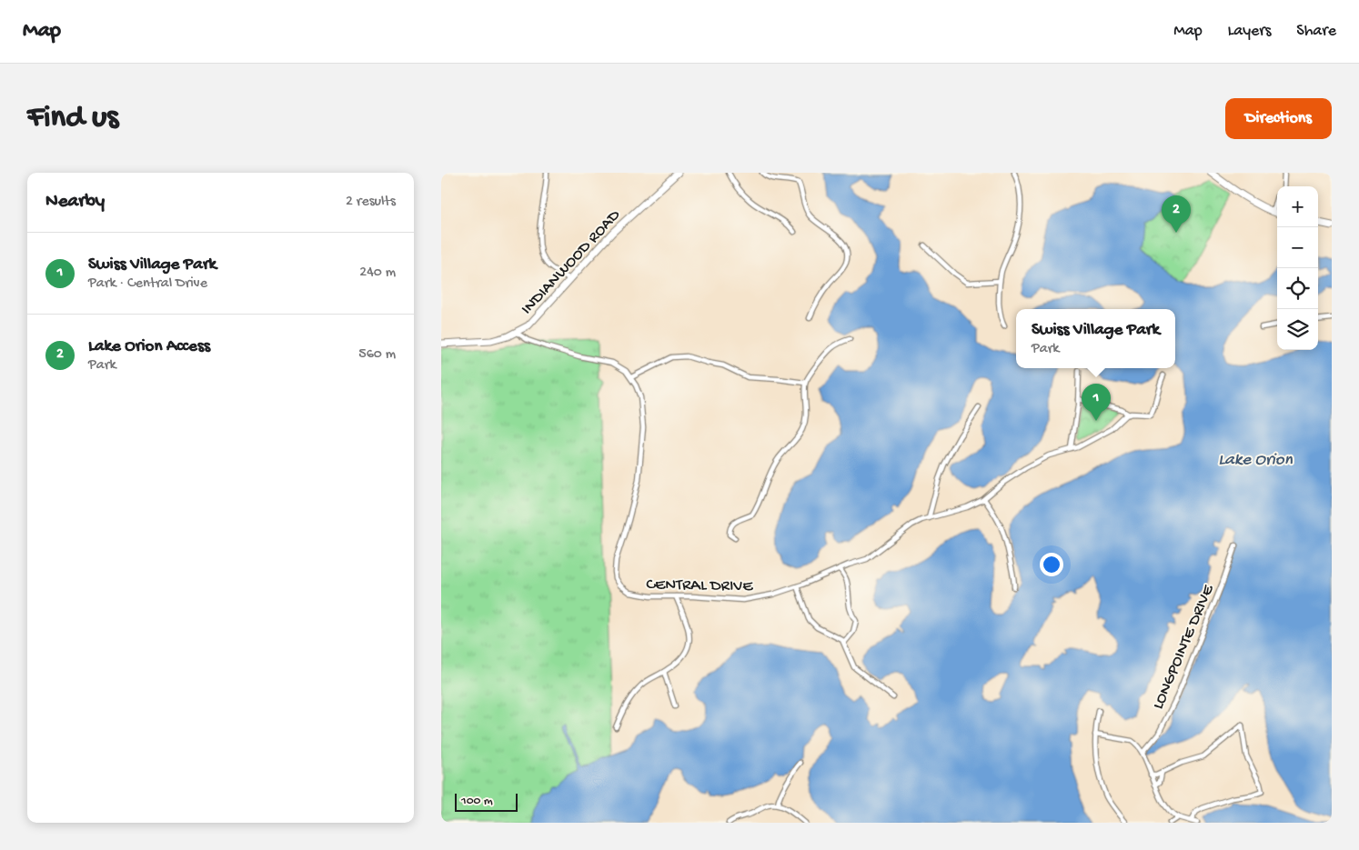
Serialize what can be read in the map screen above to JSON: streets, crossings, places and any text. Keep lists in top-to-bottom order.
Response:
{
  "streets": {
    "street": ["INDIANWOOD ROAD", "CENTRAL DRIVE", "LONGPOINTE DRIVE"]
  },
  "crossings": [
    ["INDIANWOOD ROAD", "CENTRAL DRIVE"]
  ],
  "water": ["Lake Orion"],
  "scale_bar": "100 m",
  "page": {
    "header": "Map",
    "nav": ["Map", "Layers", "Share"],
    "buttons": "Directions",
    "title": "Find us",
    "heading": ["Nearby", "2 results"],
    "map_buttons": ["+", "−"],
    "pins": ["2", "1"],
    "list": [
      {
        "mark": "1",
        "name": "Swiss Village Park",
        "note": "Park · Central Drive",
        "value": "240 m"
      },
      {
        "mark": "2",
        "name": "Lake Orion Access",
        "note": "Park",
        "value": "560 m"
      }
    ],
    "popup": ["Swiss Village Park", "Park"],
    "scale": "100 m"
  }
}
